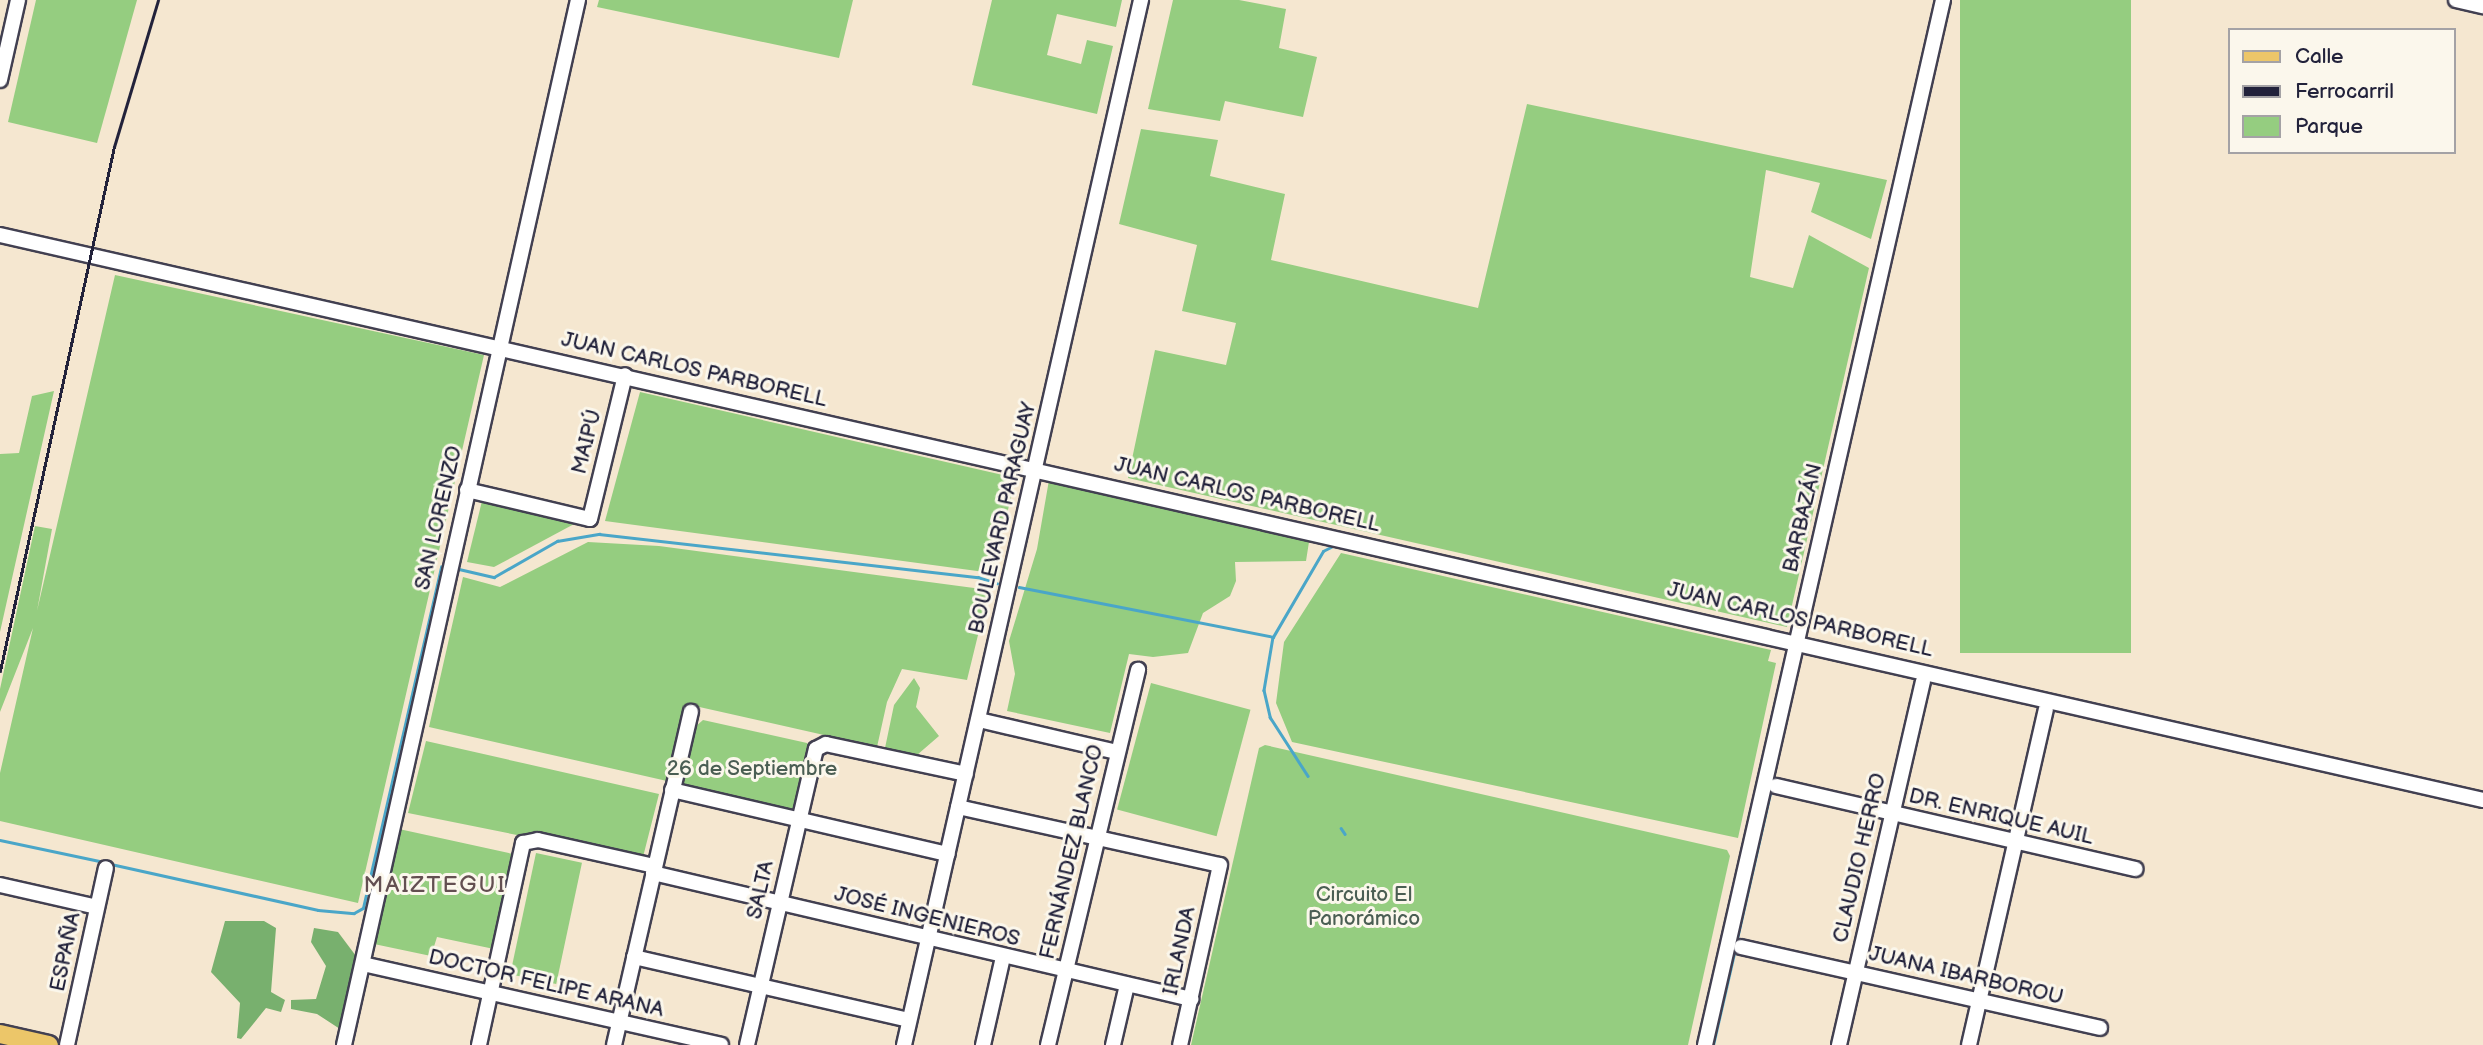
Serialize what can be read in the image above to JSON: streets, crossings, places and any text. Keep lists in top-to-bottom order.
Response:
{
  "streets": {
    "street": [
      "JUAN CARLOS PARBORELL",
      "MAIPÚ",
      "SAN LORENZO",
      "BOULEVARD PARAGUAY",
      "BARBAZÁN",
      "DR. ENRIQUE AUIL",
      "FERNÁNDEZ BLANCO",
      "CLAUDIO HERRO",
      "SALTA",
      "JOSÉ INGENIEROS",
      "IRLANDA",
      "ESPAÑA",
      "JUANA IBARBOROU",
      "DOCTOR FELIPE ARANA"
    ]
  },
  "crossings": [
    ["JUAN CARLOS PARBORELL", "MAIPÚ"],
    ["JUAN CARLOS PARBORELL", "SAN LORENZO"],
    ["JUAN CARLOS PARBORELL", "BOULEVARD PARAGUAY"],
    ["JUAN CARLOS PARBORELL", "BARBAZÁN"],
    ["MAIPÚ", "SAN LORENZO"],
    ["SAN LORENZO", "DOCTOR FELIPE ARANA"],
    ["BOULEVARD PARAGUAY", "SALTA"],
    ["BOULEVARD PARAGUAY", "JOSÉ INGENIEROS"],
    ["DR. ENRIQUE AUIL", "CLAUDIO HERRO"],
    ["FERNÁNDEZ BLANCO", "JOSÉ INGENIEROS"],
    ["FERNÁNDEZ BLANCO", "IRLANDA"],
    ["CLAUDIO HERRO", "JUANA IBARBOROU"],
    ["SALTA", "JOSÉ INGENIEROS"],
    ["JOSÉ INGENIEROS", "IRLANDA"],
    ["JOSÉ INGENIEROS", "DOCTOR FELIPE ARANA"]
  ],
  "districts": ["MAIZTEGUI"],
  "parks": ["26 de Septiembre", "Circuito El Panorámico"],
  "legend": ["Calle", "Ferrocarril", "Parque"]
}
